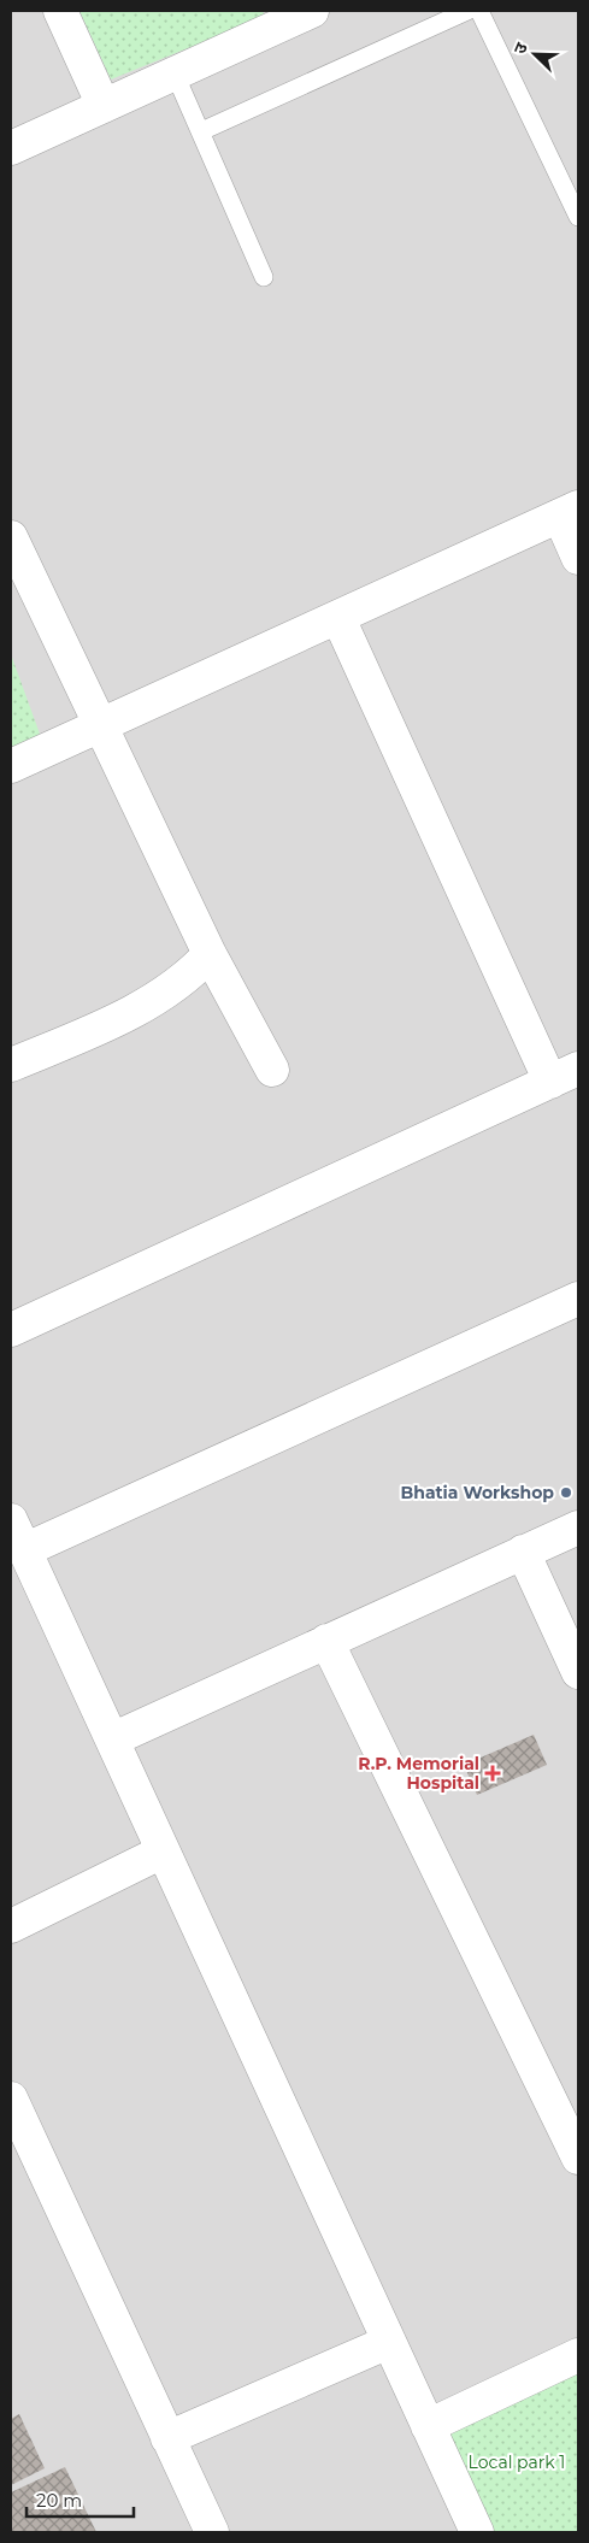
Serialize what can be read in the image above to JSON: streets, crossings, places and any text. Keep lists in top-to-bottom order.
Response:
{
  "parks": ["Local park 1"],
  "places": {
    "other": ["Bhatia Workshop"],
    "health": ["R.P. Memorial Hospital"]
  },
  "scale_bar": "20 m",
  "north": "top left"
}
